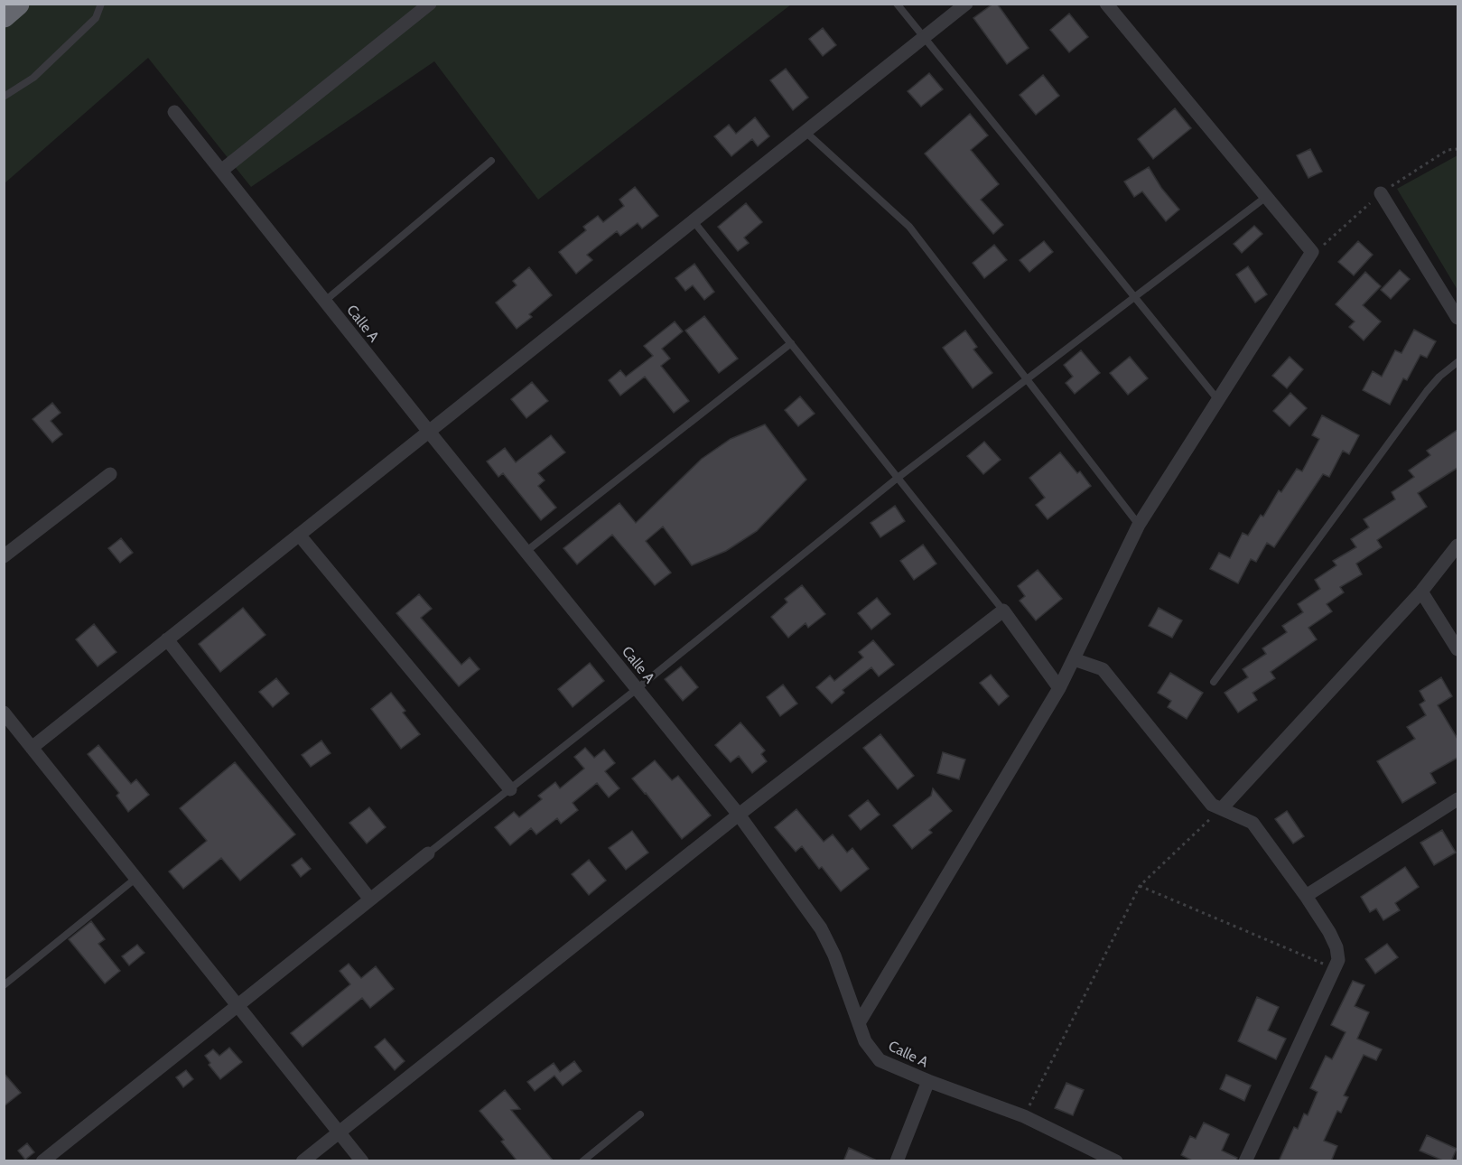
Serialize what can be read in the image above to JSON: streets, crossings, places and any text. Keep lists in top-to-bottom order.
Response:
{
  "streets": {
    "street": ["Calle A"]
  }
}
